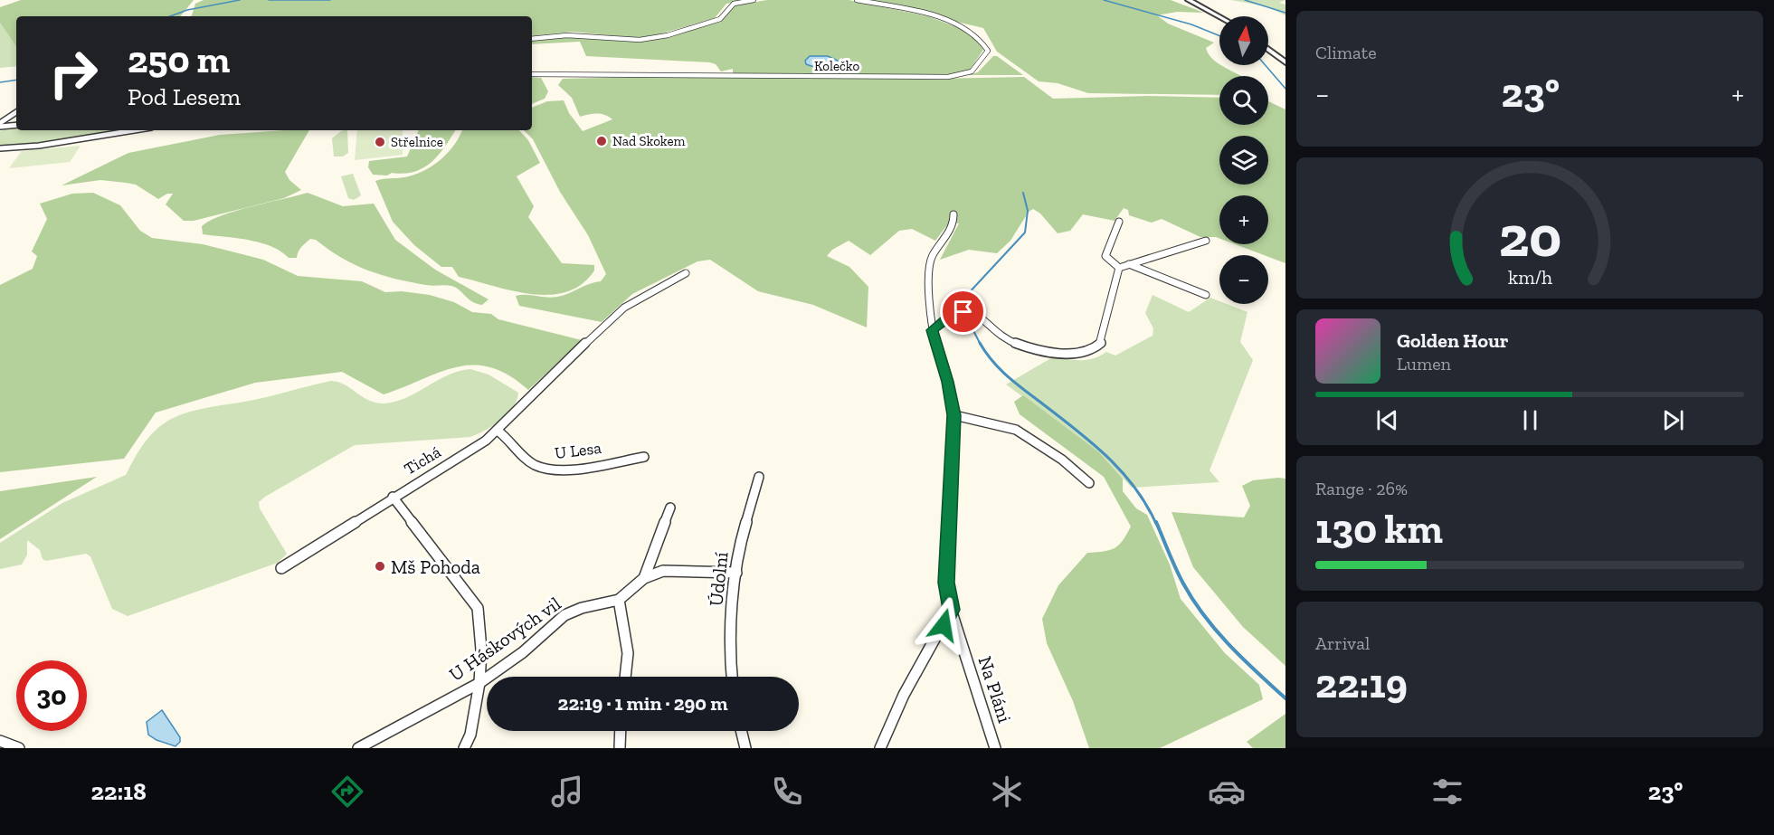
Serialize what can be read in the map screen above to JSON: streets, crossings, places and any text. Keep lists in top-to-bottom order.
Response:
{
  "streets": {
    "street": [
      "Kolečko",
      "U Lesa",
      "Tichá",
      "Údolní",
      "U Háskových vil",
      "Na Pláni"
    ]
  },
  "crossings": [
    ["U Lesa", "Tichá"]
  ],
  "places": ["Nad Skokem", "Střelnice", "Mš Pohoda"],
  "north": "top",
  "page": {
    "tile": [
      "Climate",
      ["Range · 26%", "130 km"],
      ["Arrival", "22:19"]
    ],
    "map_buttons": ["+", "−"],
    "turn": ["250 m", "Pod Lesem"],
    "heat": ["−", "23°", "+"],
    "song": ["Golden Hour", "Lumen"],
    "limit": "30",
    "trip": "22:19 · 1 min · 290 m",
    "tabs": ["22:18", "23°"],
    "gauge": ["20", "km/h"]
  }
}
